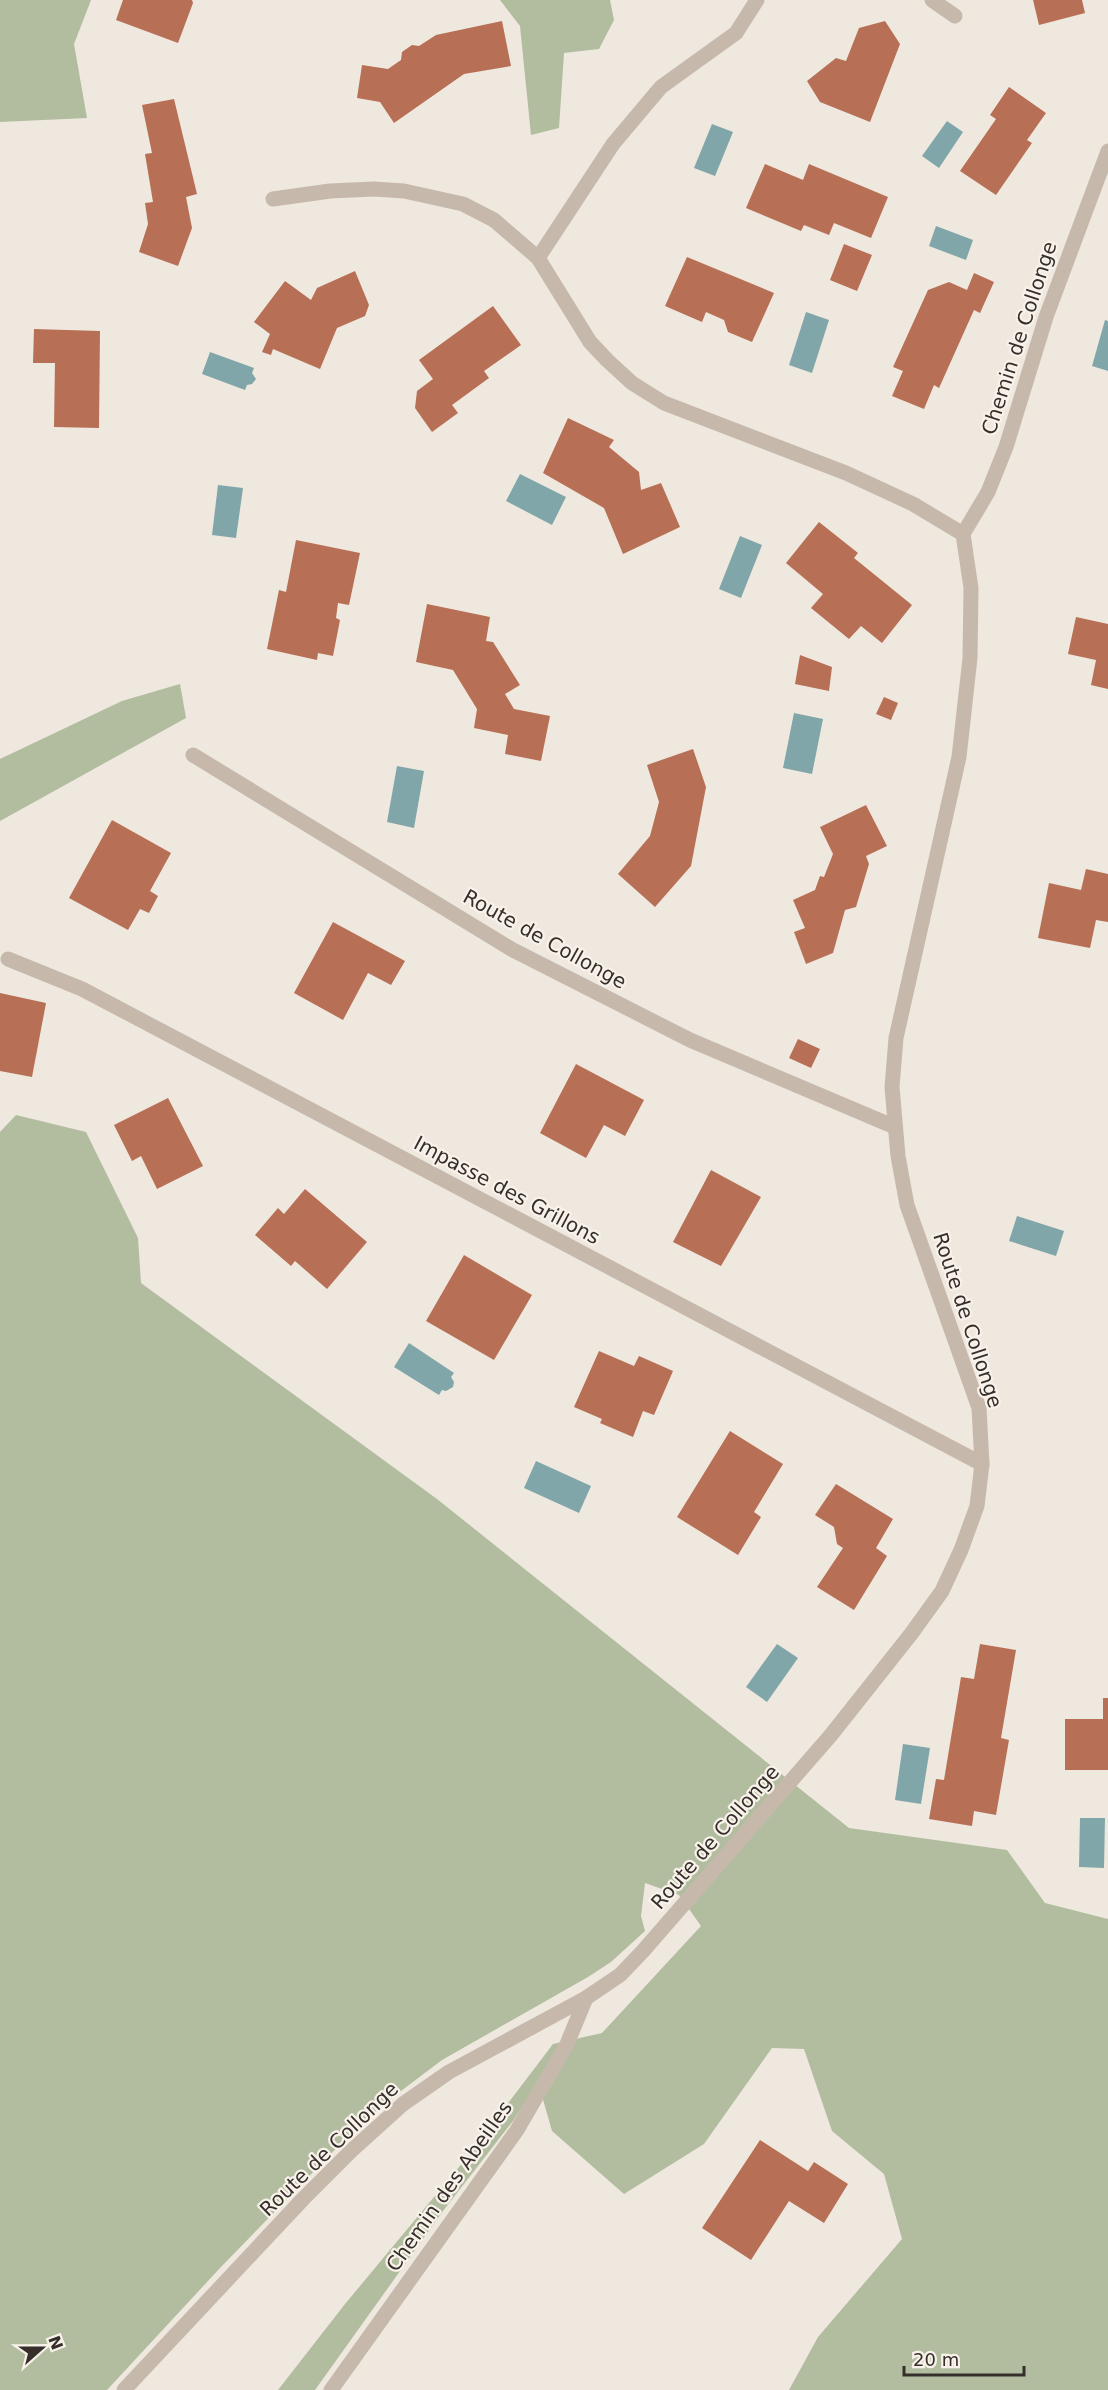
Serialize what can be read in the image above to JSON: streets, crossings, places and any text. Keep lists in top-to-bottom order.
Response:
{
  "streets": {
    "street": [
      "Chemin de Collonge",
      "Route de Collonge",
      "Impasse des Grillons",
      "Chemin des Abeilles"
    ]
  },
  "crossings": [
    ["Chemin de Collonge", "Route de Collonge"],
    ["Route de Collonge", "Impasse des Grillons"],
    ["Route de Collonge", "Chemin des Abeilles"]
  ],
  "scale_bar": "20 m",
  "north": "right"
}
